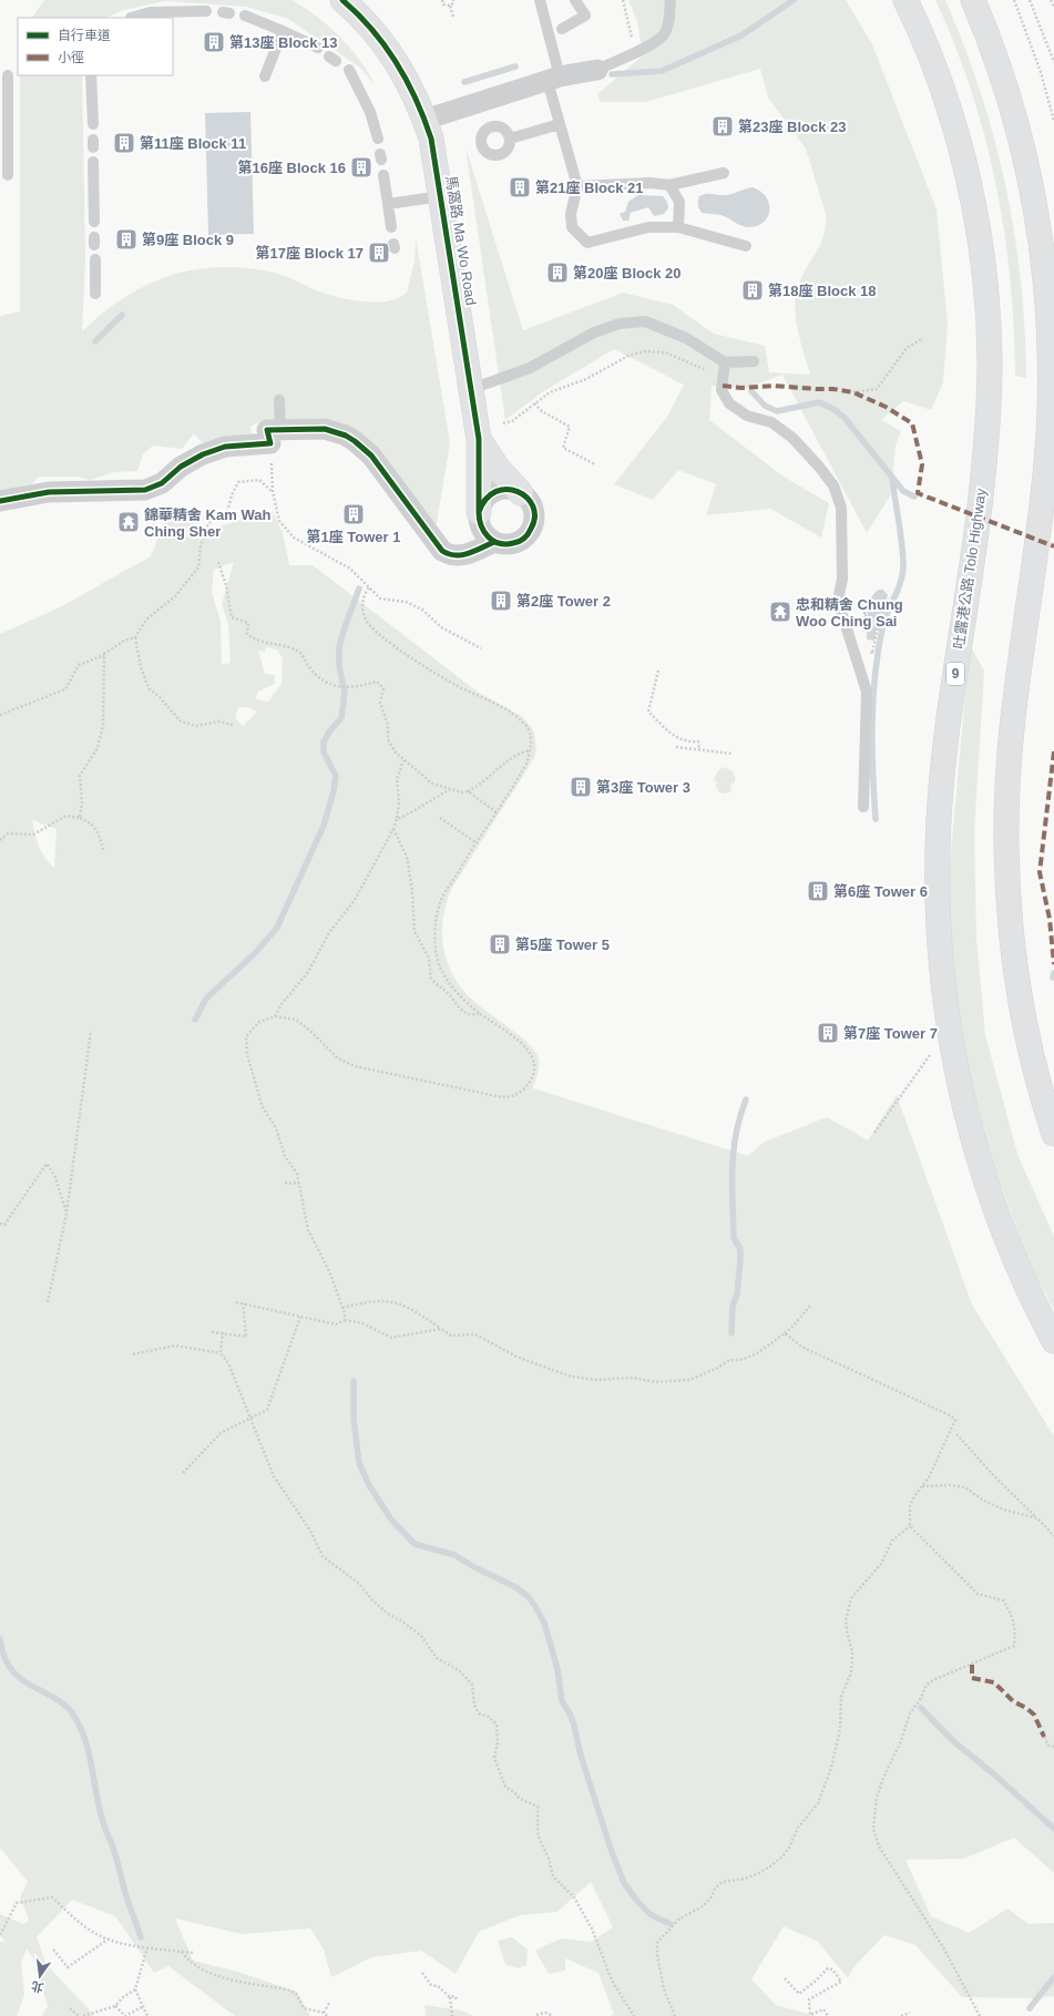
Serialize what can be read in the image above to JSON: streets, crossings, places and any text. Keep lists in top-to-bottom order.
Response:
{
  "streets": {
    "main road": ["馬窩路 Ma Wo Road", "吐露港公路 Tolo Highway", "9"]
  },
  "places": {
    "building": [
      "第13座 Block 13",
      "第23座 Block 23",
      "第11座 Block 11",
      "第16座 Block 16",
      "第21座 Block 21",
      "第9座 Block 9",
      "第17座 Block 17",
      "第20座 Block 20",
      "第18座 Block 18",
      "第1座 Tower 1",
      "第2座 Tower 2",
      "第3座 Tower 3",
      "第6座 Tower 6",
      "第5座 Tower 5",
      "第7座 Tower 7"
    ],
    "temple": ["錦華精舍 Kam Wah Ching Sher", "忠和精舍 Chung Woo Ching Sai"]
  },
  "legend": ["自行車道", "小徑"],
  "north": "bottom"
}
